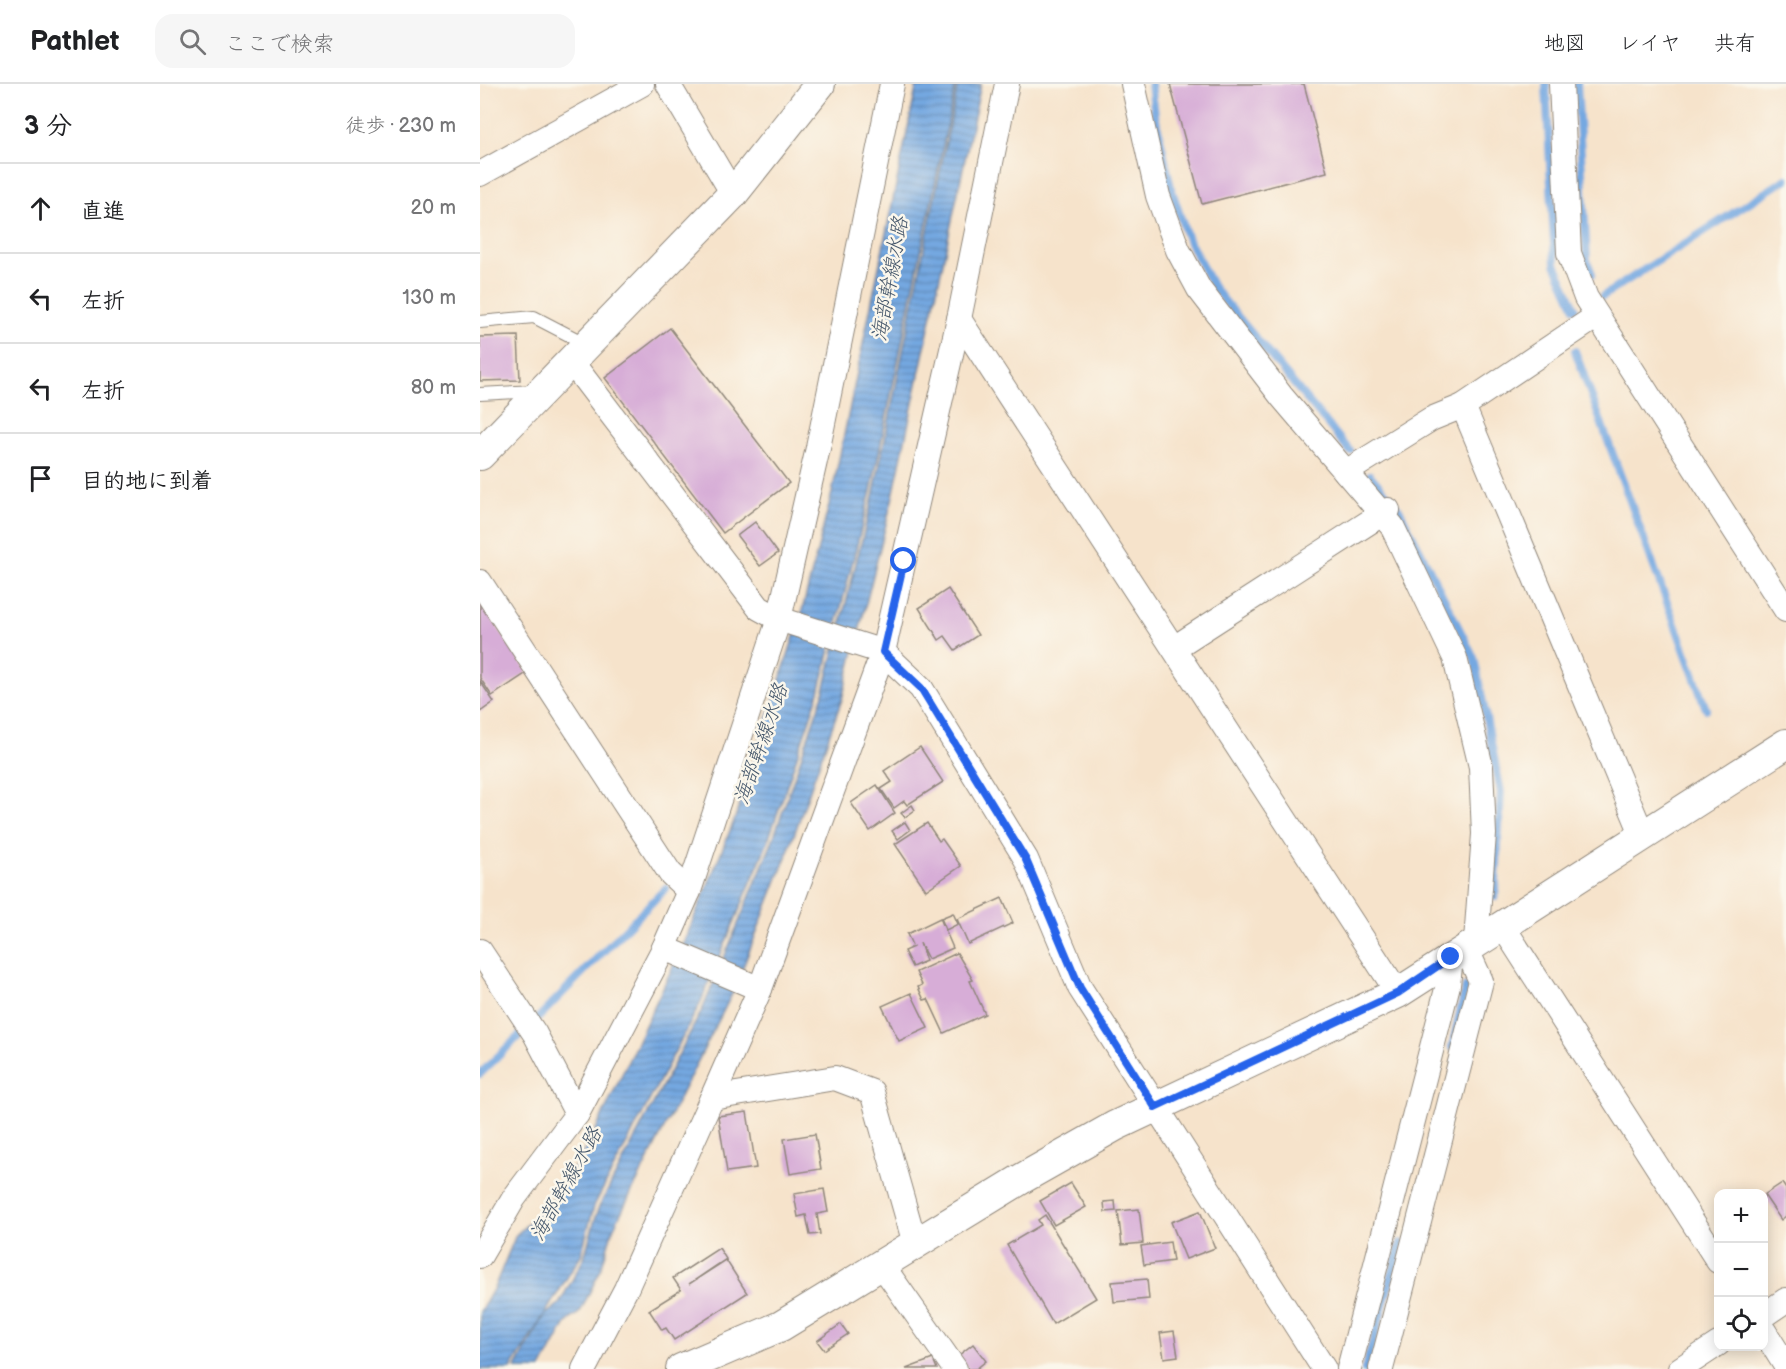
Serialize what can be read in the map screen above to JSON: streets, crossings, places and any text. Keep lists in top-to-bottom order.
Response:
{
  "water": ["海部幹線水路"],
  "page": {
    "header": "Pathlet",
    "search": "ここで検索",
    "nav": ["地図", "レイヤ", "共有"],
    "heading": ["3 分", "徒歩 · 230 m"],
    "list": [
      ["直進", "20 m"],
      ["左折", "130 m"],
      ["左折", "80 m"],
      "目的地に到着"
    ],
    "map_buttons": ["+", "−"]
  }
}
